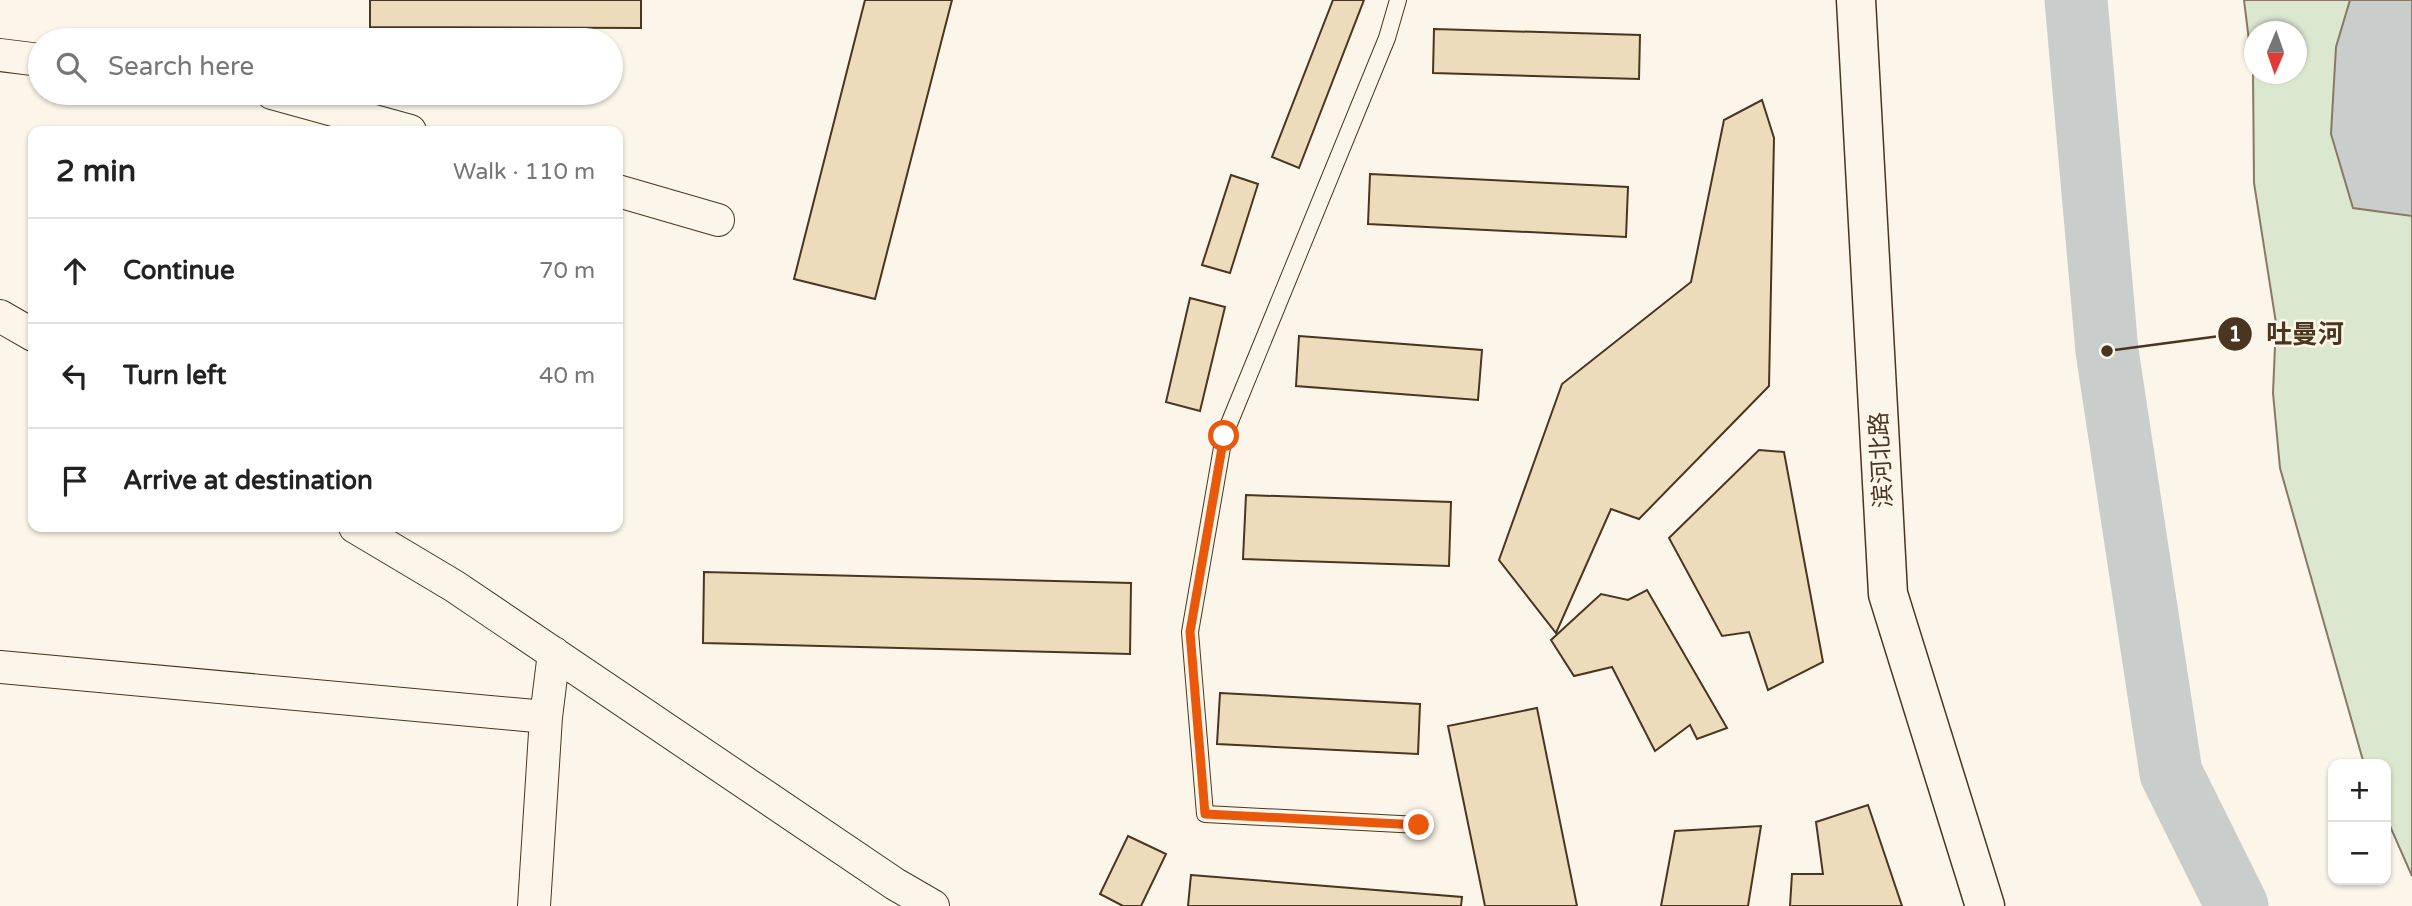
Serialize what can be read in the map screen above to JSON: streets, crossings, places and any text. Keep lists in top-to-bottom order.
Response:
{
  "streets": {
    "main road": ["滨河北路"]
  },
  "places": ["吐曼河"],
  "north": "bottom",
  "page": {
    "search": "Search here",
    "heading": ["2 min", "Walk · 110 m"],
    "list": [
      ["Continue", "70 m"],
      ["Turn left", "40 m"],
      "Arrive at destination"
    ],
    "map_buttons": ["+", "−"]
  }
}
